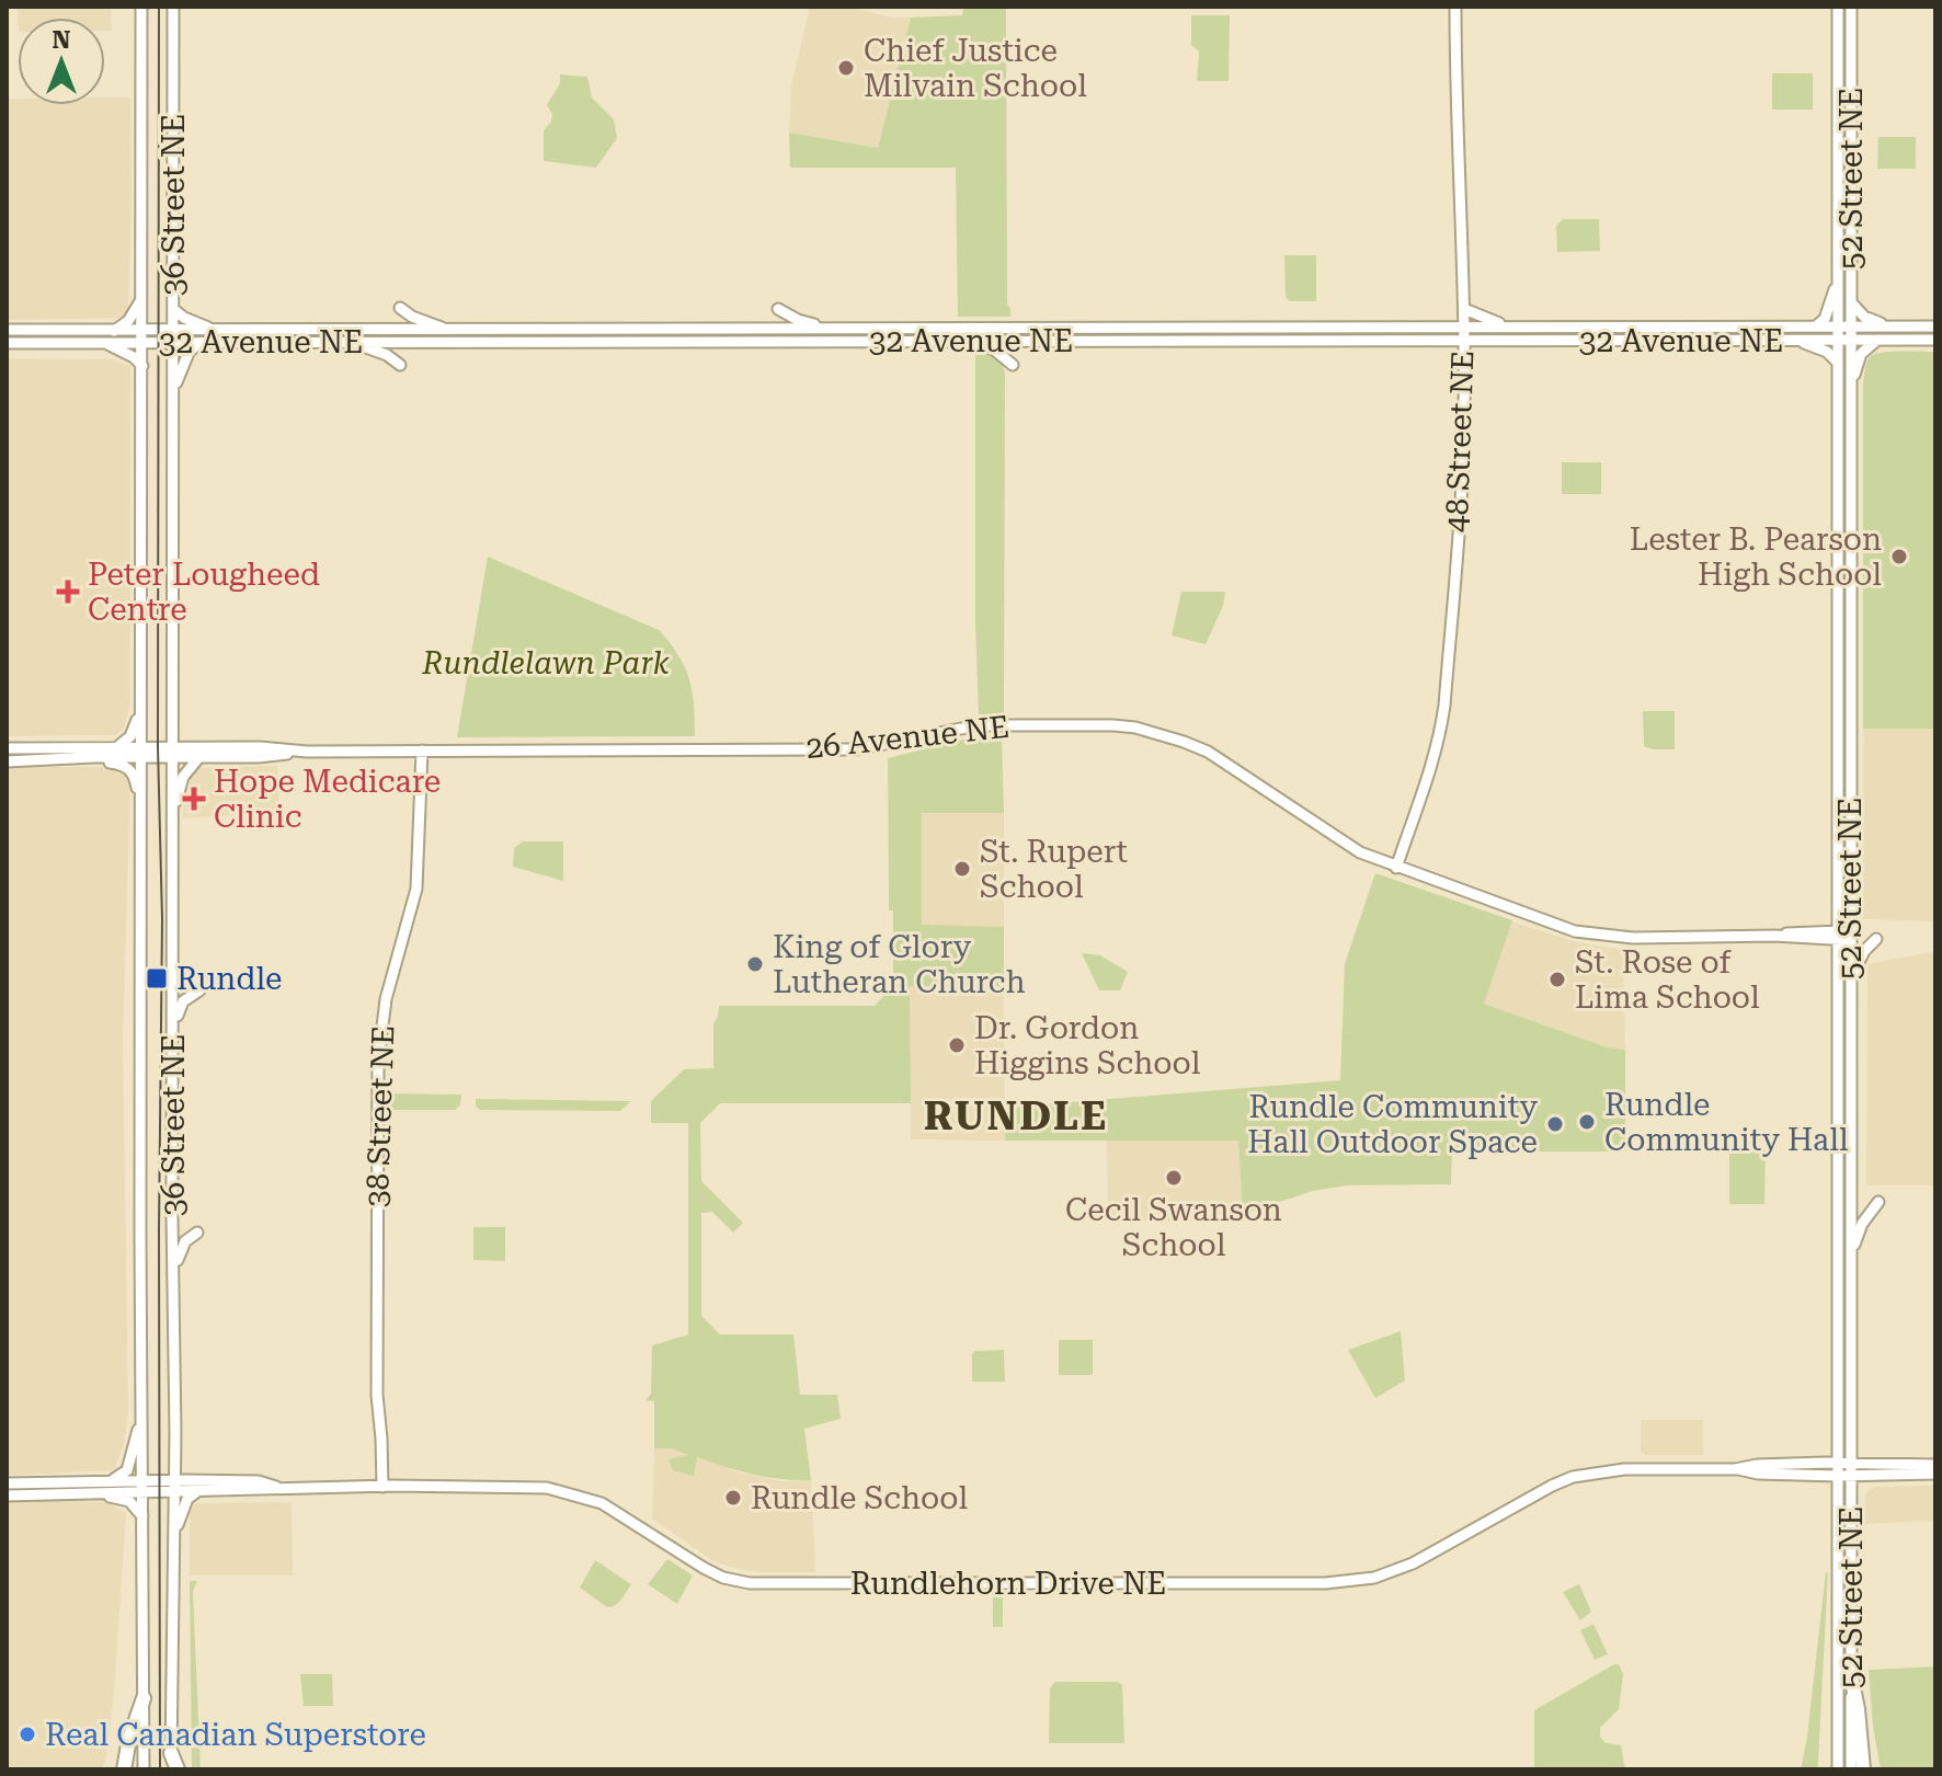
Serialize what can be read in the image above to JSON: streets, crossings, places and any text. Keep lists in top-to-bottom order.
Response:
{
  "streets": {
    "main road": [
      "52 Street NE",
      "36 Street NE",
      "32 Avenue NE",
      "48 Street NE",
      "26 Avenue NE",
      "38 Street NE",
      "Rundlehorn Drive NE"
    ]
  },
  "crossings": [
    ["52 Street NE", "32 Avenue NE"],
    ["52 Street NE", "26 Avenue NE"],
    ["52 Street NE", "Rundlehorn Drive NE"],
    ["36 Street NE", "32 Avenue NE"],
    ["36 Street NE", "26 Avenue NE"],
    ["36 Street NE", "Rundlehorn Drive NE"],
    ["32 Avenue NE", "48 Street NE"],
    ["48 Street NE", "26 Avenue NE"],
    ["26 Avenue NE", "38 Street NE"],
    ["38 Street NE", "Rundlehorn Drive NE"]
  ],
  "districts": ["RUNDLE"],
  "parks": ["Rundlelawn Park"],
  "places": {
    "other": [
      "Chief Justice Milvain School",
      "Lester B. Pearson High School",
      "St. Rupert School",
      "King of Glory Lutheran Church",
      "St. Rose of Lima School",
      "Dr. Gordon Higgins School",
      "Rundle Community Hall",
      "Rundle Community Hall Outdoor Space",
      "Cecil Swanson School",
      "Rundle School",
      "Real Canadian Superstore"
    ],
    "health": ["Peter Lougheed Centre", "Hope Medicare Clinic"],
    "transit": ["Rundle"]
  },
  "north": "top"
}
